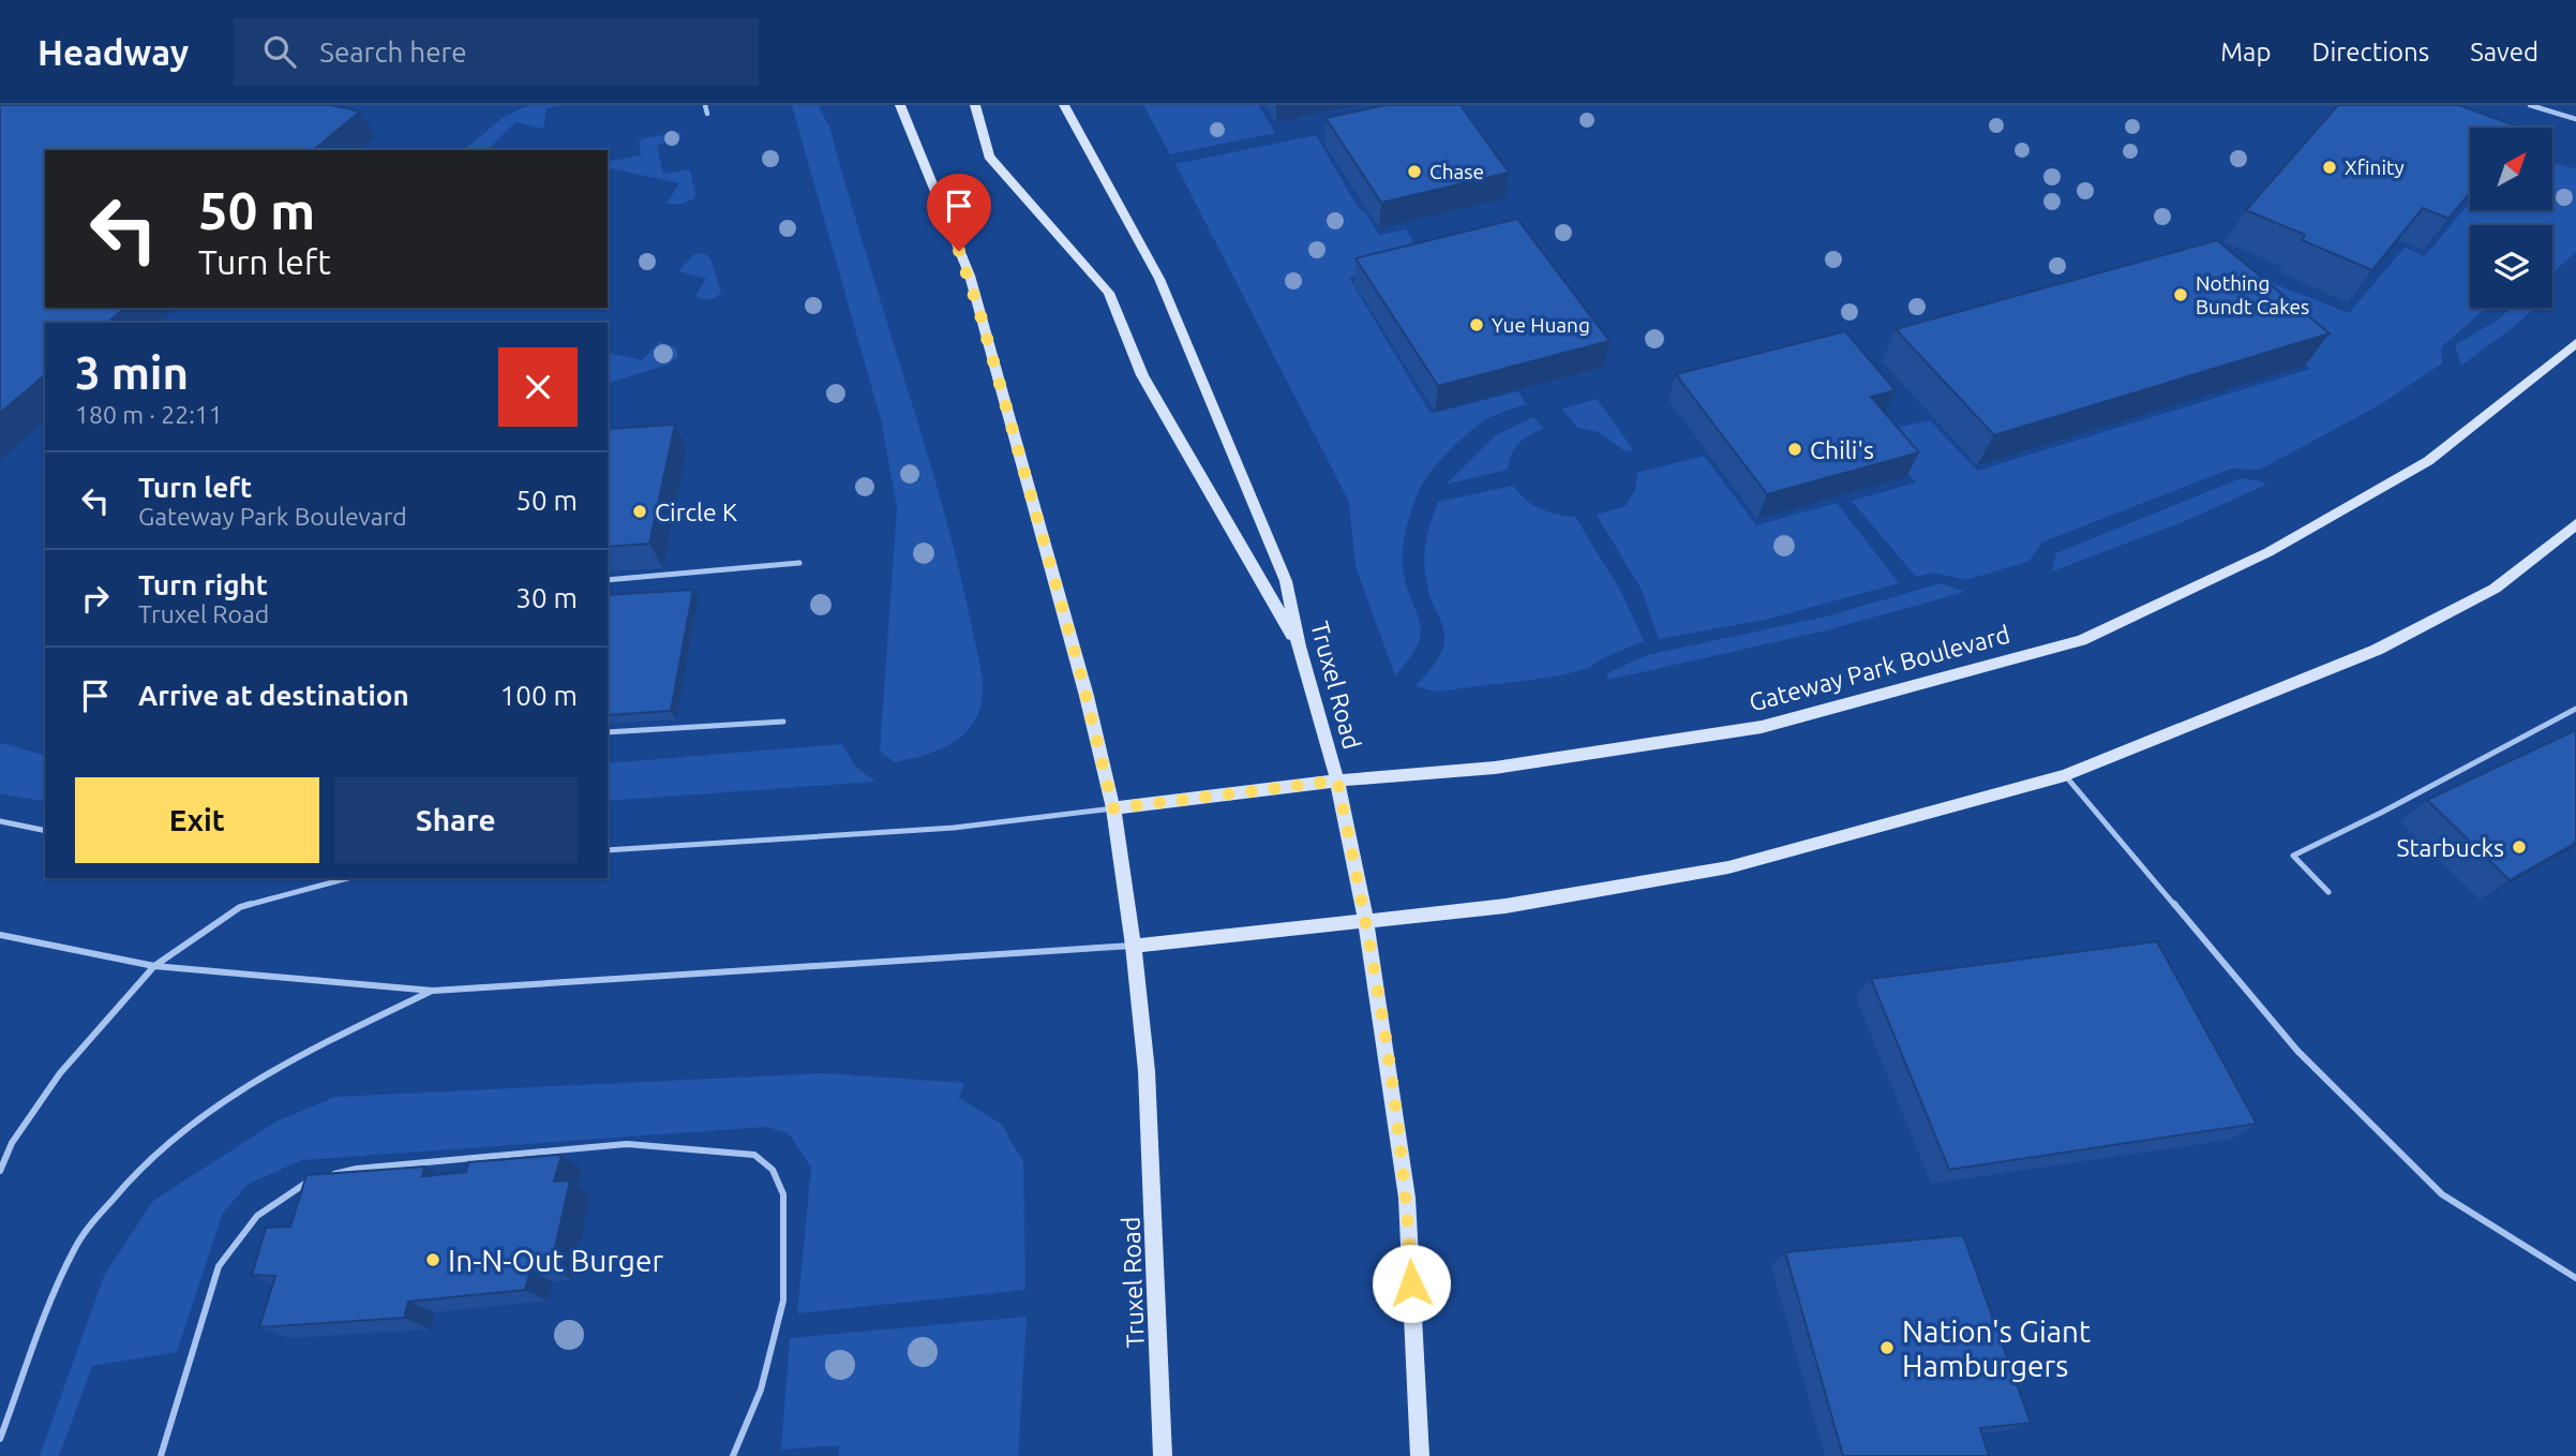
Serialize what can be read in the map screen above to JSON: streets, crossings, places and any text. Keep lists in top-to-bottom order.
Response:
{
  "streets": {
    "main road": ["Gateway Park Boulevard", "Truxel Road"]
  },
  "crossings": [
    ["Gateway Park Boulevard", "Truxel Road"]
  ],
  "places": [
    "Xfinity",
    "Chase",
    "Nothing Bundt Cakes",
    "Yue Huang",
    "Chili's",
    "Circle K",
    "Starbucks",
    "In-N-Out Burger",
    "Nation's Giant Hamburgers"
  ],
  "north": "top right",
  "page": {
    "header": "Headway",
    "search": "Search here",
    "nav": ["Map", "Directions", "Saved"],
    "turn": ["50 m", "Turn left"],
    "heading": ["3 min", "180 m · 22:11"],
    "list": [
      {
        "name": "Turn left",
        "note": "Gateway Park Boulevard",
        "value": "50 m"
      },
      {
        "name": "Turn right",
        "note": "Truxel Road",
        "value": "30 m"
      },
      {
        "name": "Arrive at destination",
        "value": "100 m"
      }
    ],
    "buttons": ["Exit", "Share"]
  }
}
